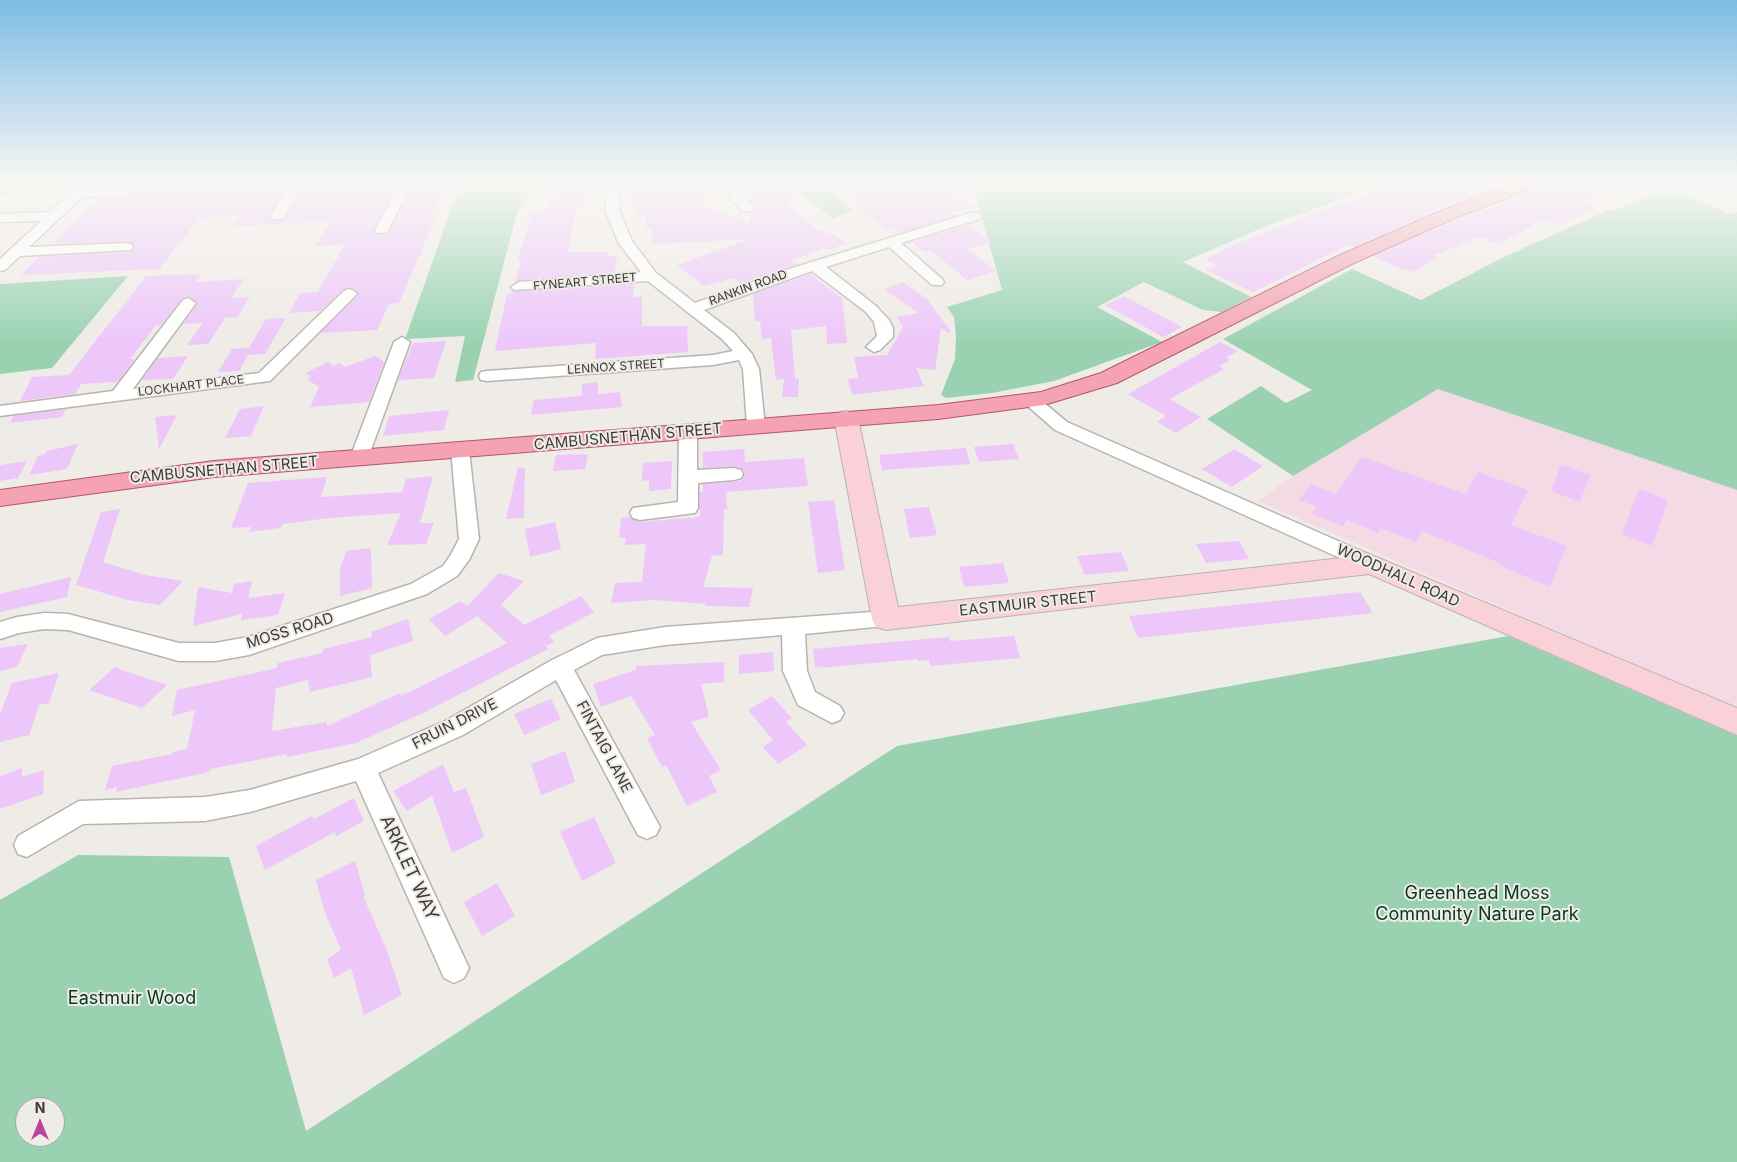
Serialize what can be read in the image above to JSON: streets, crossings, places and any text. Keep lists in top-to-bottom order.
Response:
{
  "streets": {
    "main road": ["CAMBUSNETHAN STREET"],
    "street": [
      "FYNEART STREET",
      "RANKIN ROAD",
      "LENNOX STREET",
      "LOCKHART PLACE",
      "WOODHALL ROAD",
      "EASTMUIR STREET",
      "MOSS ROAD",
      "FRUIN DRIVE",
      "FINTAIG LANE",
      "ARKLET WAY"
    ]
  },
  "crossings": [
    ["CAMBUSNETHAN STREET", "WOODHALL ROAD"],
    ["CAMBUSNETHAN STREET", "MOSS ROAD"],
    ["WOODHALL ROAD", "EASTMUIR STREET"],
    ["EASTMUIR STREET", "FRUIN DRIVE"],
    ["FRUIN DRIVE", "FINTAIG LANE"],
    ["FRUIN DRIVE", "ARKLET WAY"]
  ],
  "parks": ["Greenhead Moss Community Nature Park", "Eastmuir Wood"],
  "north": "top"
}
